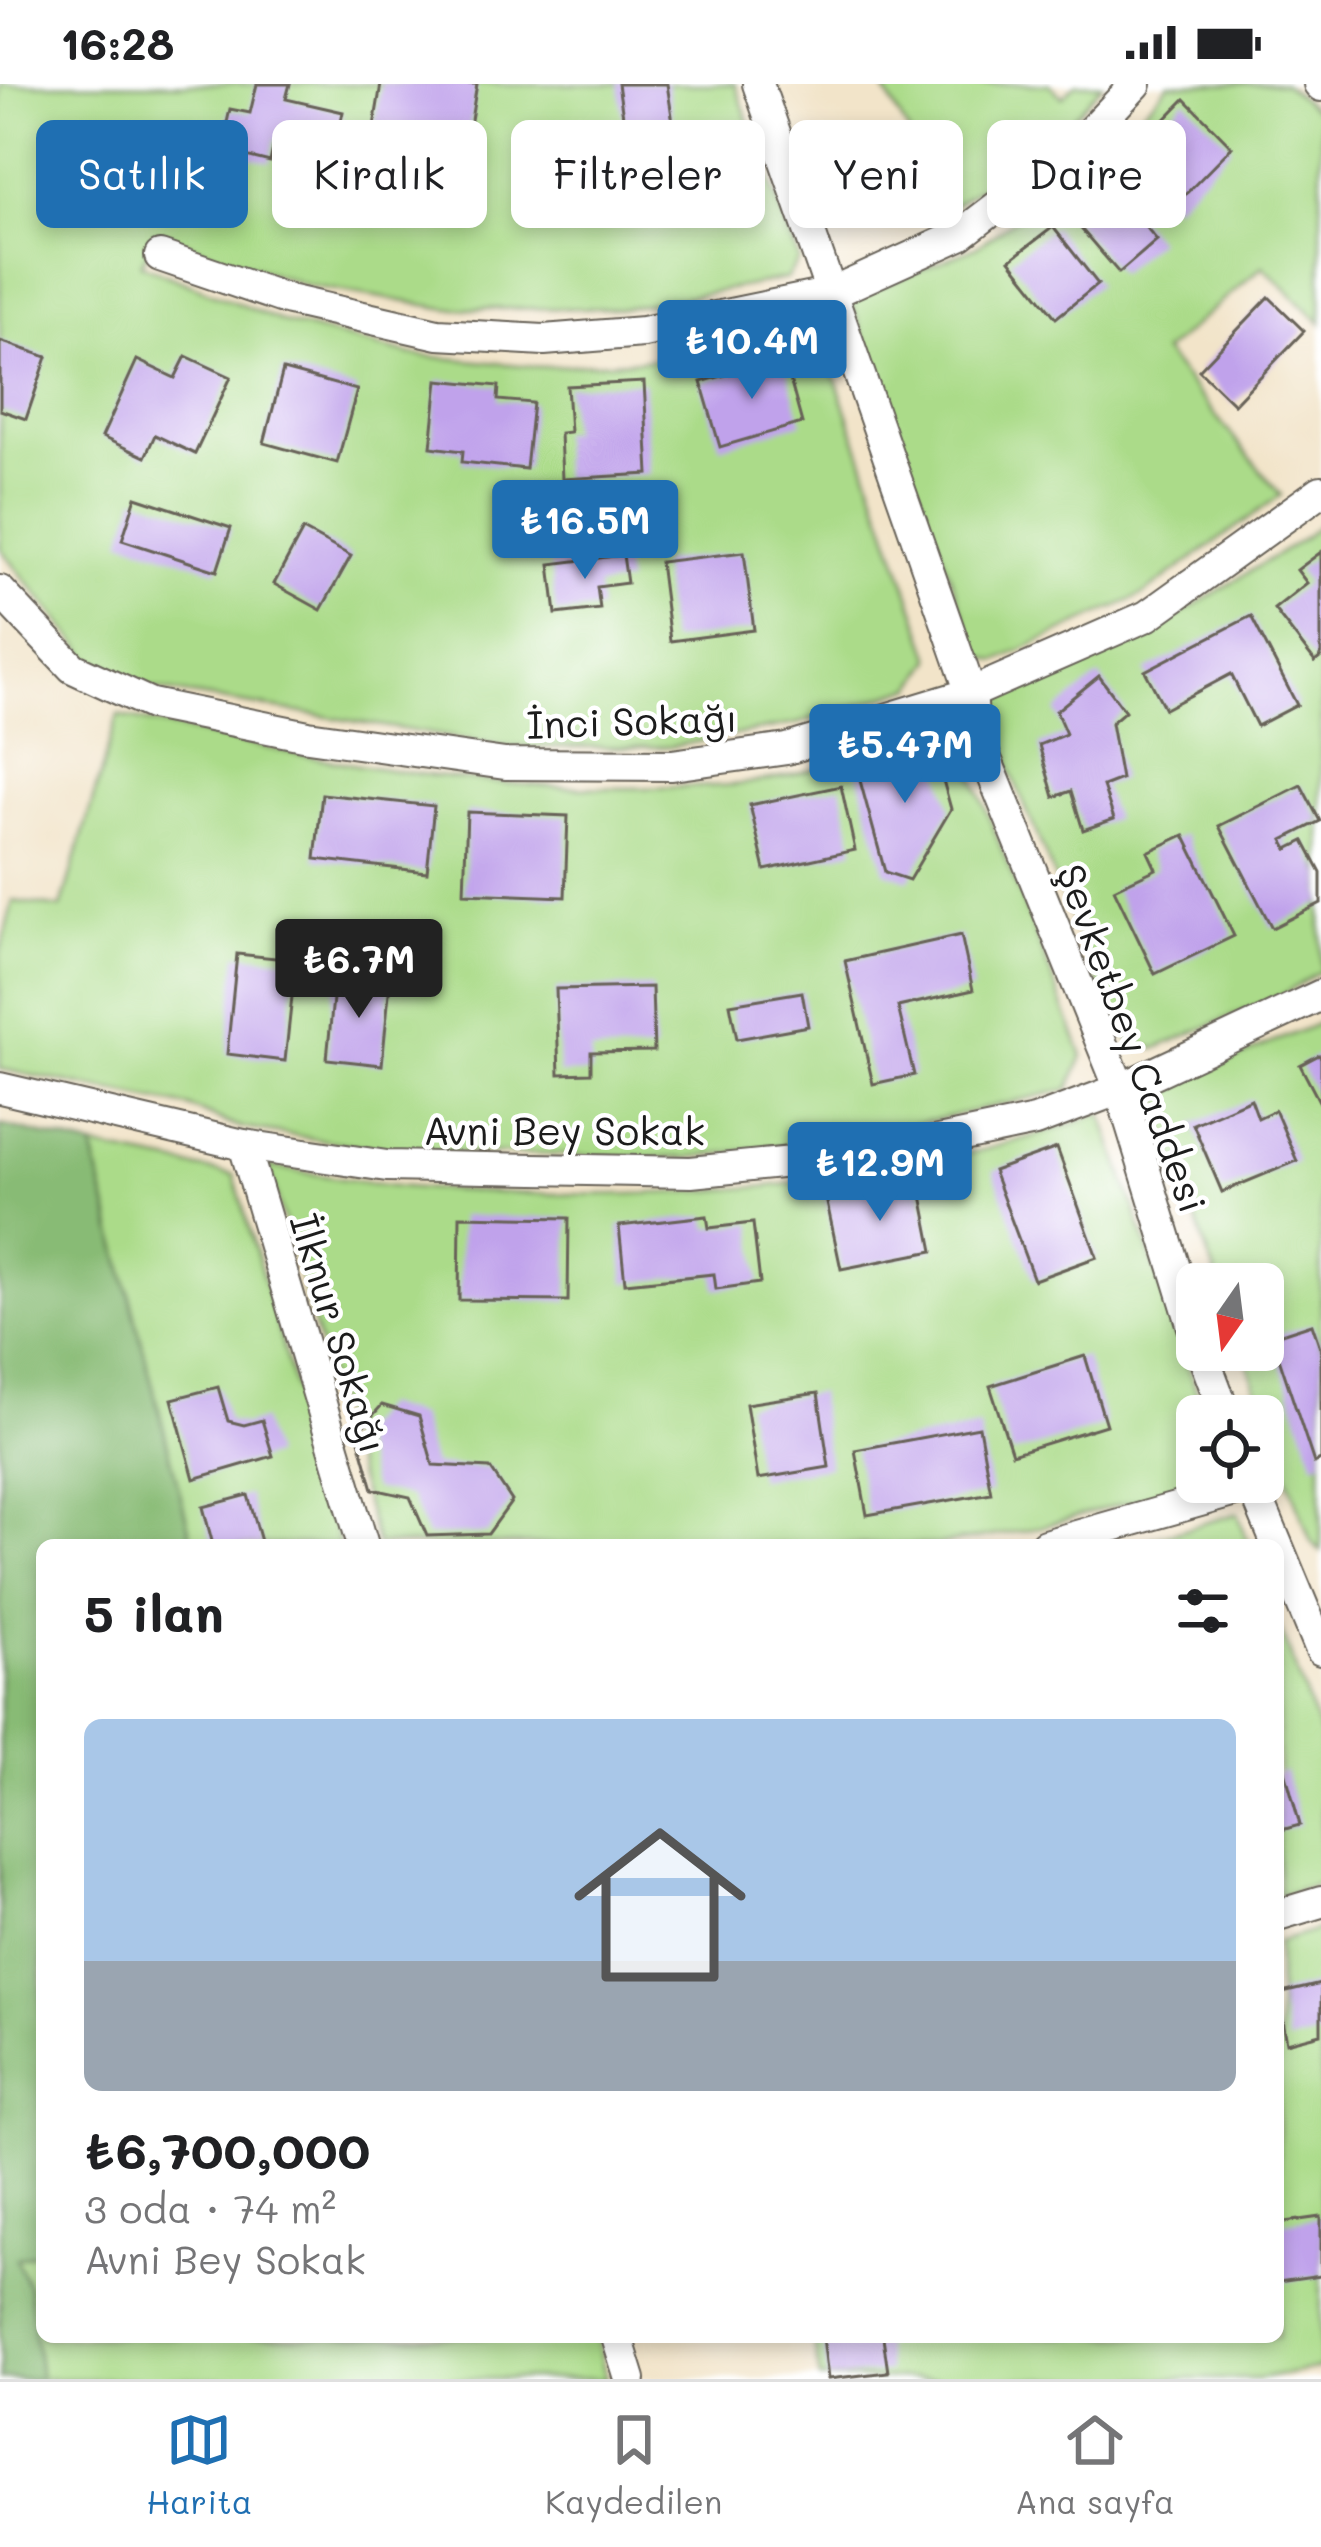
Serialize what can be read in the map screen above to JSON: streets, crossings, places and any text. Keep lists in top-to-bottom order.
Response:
{
  "streets": {
    "street": [
      "İnci Sokağı",
      "Şevketbey Caddesi",
      "Avni Bey Sokak",
      "İlknur Sokağı"
    ]
  },
  "crossings": [
    ["İnci Sokağı", "Şevketbey Caddesi"],
    ["Şevketbey Caddesi", "Avni Bey Sokak"],
    ["Avni Bey Sokak", "İlknur Sokağı"]
  ],
  "north": "bottom",
  "page": {
    "status": "16:28",
    "chip": [
      "Satılık",
      "Kiralık",
      "Filtreler",
      "Yeni",
      "Daire"
    ],
    "price": [
      "₺10.4M",
      "₺16.5M",
      "₺5.47M",
      "₺6.7M",
      "₺12.9M"
    ],
    "heading": "5 ilan",
    "list": [
      {
        "name": "₺6,700,000",
        "note": "3 oda · 74 m² · Avni Bey Sokak"
      }
    ],
    "tabs": ["Harita", "Kaydedilen", "Ana sayfa"]
  }
}
